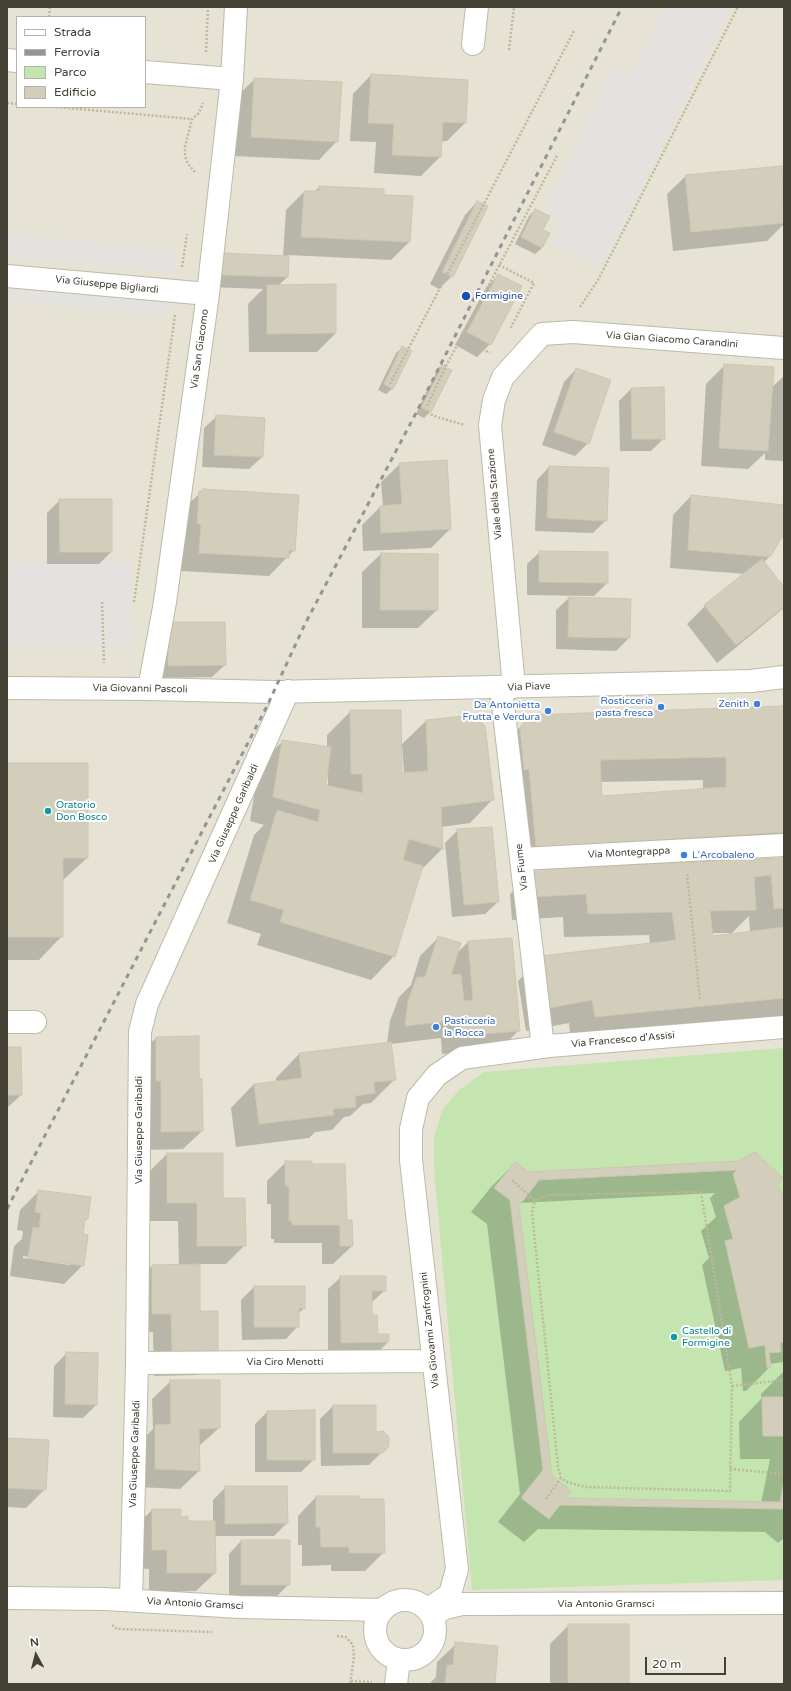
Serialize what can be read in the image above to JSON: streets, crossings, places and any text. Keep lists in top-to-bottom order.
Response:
{
  "streets": {
    "street": [
      "Via Giuseppe Bigliardi",
      "Via Gian Giacomo Carandini",
      "Via San Giacomo",
      "Viale della Stazione",
      "Via Piave",
      "Via Giovanni Pascoli",
      "Via Giuseppe Garibaldi",
      "Via Montegrappa",
      "Via Fiume",
      "Via Francesco d'Assisi",
      "Via Giovanni Zanfrognini",
      "Via Ciro Menotti",
      "Via Antonio Gramsci"
    ]
  },
  "crossings": [
    ["Via Giuseppe Bigliardi", "Via San Giacomo"],
    ["Via Gian Giacomo Carandini", "Viale della Stazione"],
    ["Via San Giacomo", "Via Giovanni Pascoli"],
    ["Viale della Stazione", "Via Piave"],
    ["Viale della Stazione", "Via Fiume"],
    ["Via Piave", "Via Giovanni Pascoli"],
    ["Via Piave", "Via Giuseppe Garibaldi"],
    ["Via Piave", "Via Fiume"],
    ["Via Giovanni Pascoli", "Via Giuseppe Garibaldi"],
    ["Via Giuseppe Garibaldi", "Via Ciro Menotti"],
    ["Via Giuseppe Garibaldi", "Via Antonio Gramsci"],
    ["Via Montegrappa", "Via Fiume"],
    ["Via Fiume", "Via Francesco d'Assisi"],
    ["Via Francesco d'Assisi", "Via Giovanni Zanfrognini"],
    ["Via Giovanni Zanfrognini", "Via Ciro Menotti"],
    ["Via Giovanni Zanfrognini", "Via Antonio Gramsci"]
  ],
  "places": [
    "Formigine",
    "Zenith",
    "Rosticceria pasta fresca",
    "Da Antonietta Frutta e Verdura",
    "Oratorio Don Bosco",
    "L'Arcobaleno",
    "Pasticceria la Rocca",
    "Castello di Formigine"
  ],
  "legend": [
    "Strada",
    "Ferrovia",
    "Parco",
    "Edificio"
  ],
  "scale_bar": "20 m",
  "north": "top"
}
